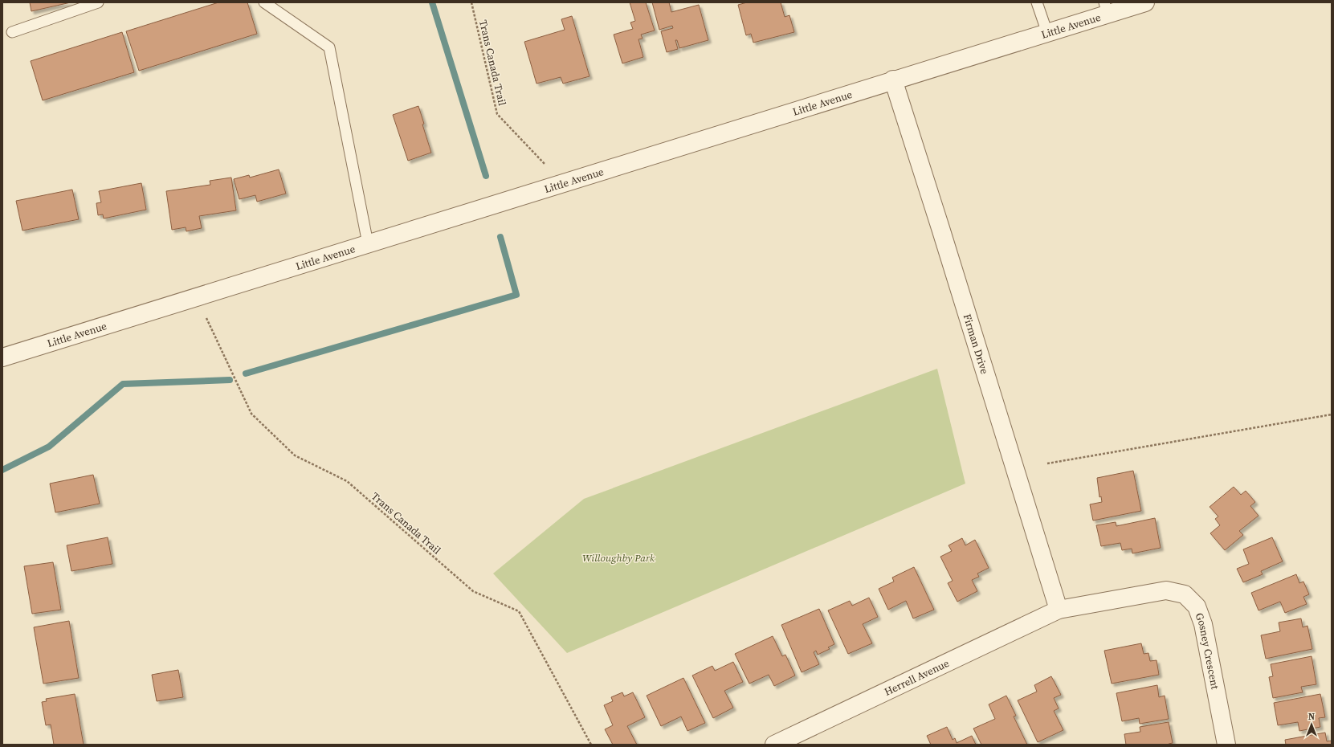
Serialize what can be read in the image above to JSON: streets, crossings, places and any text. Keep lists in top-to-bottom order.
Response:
{
  "streets": {
    "street": [
      "Little Avenue",
      "Firman Drive",
      "Gosney Crescent",
      "Herrell Avenue"
    ],
    "path": ["Trans Canada Trail"]
  },
  "crossings": [
    ["Little Avenue", "Firman Drive"],
    ["Firman Drive", "Gosney Crescent"],
    ["Firman Drive", "Herrell Avenue"],
    ["Gosney Crescent", "Herrell Avenue"]
  ],
  "parks": ["Willoughby Park"],
  "north": "top"
}
